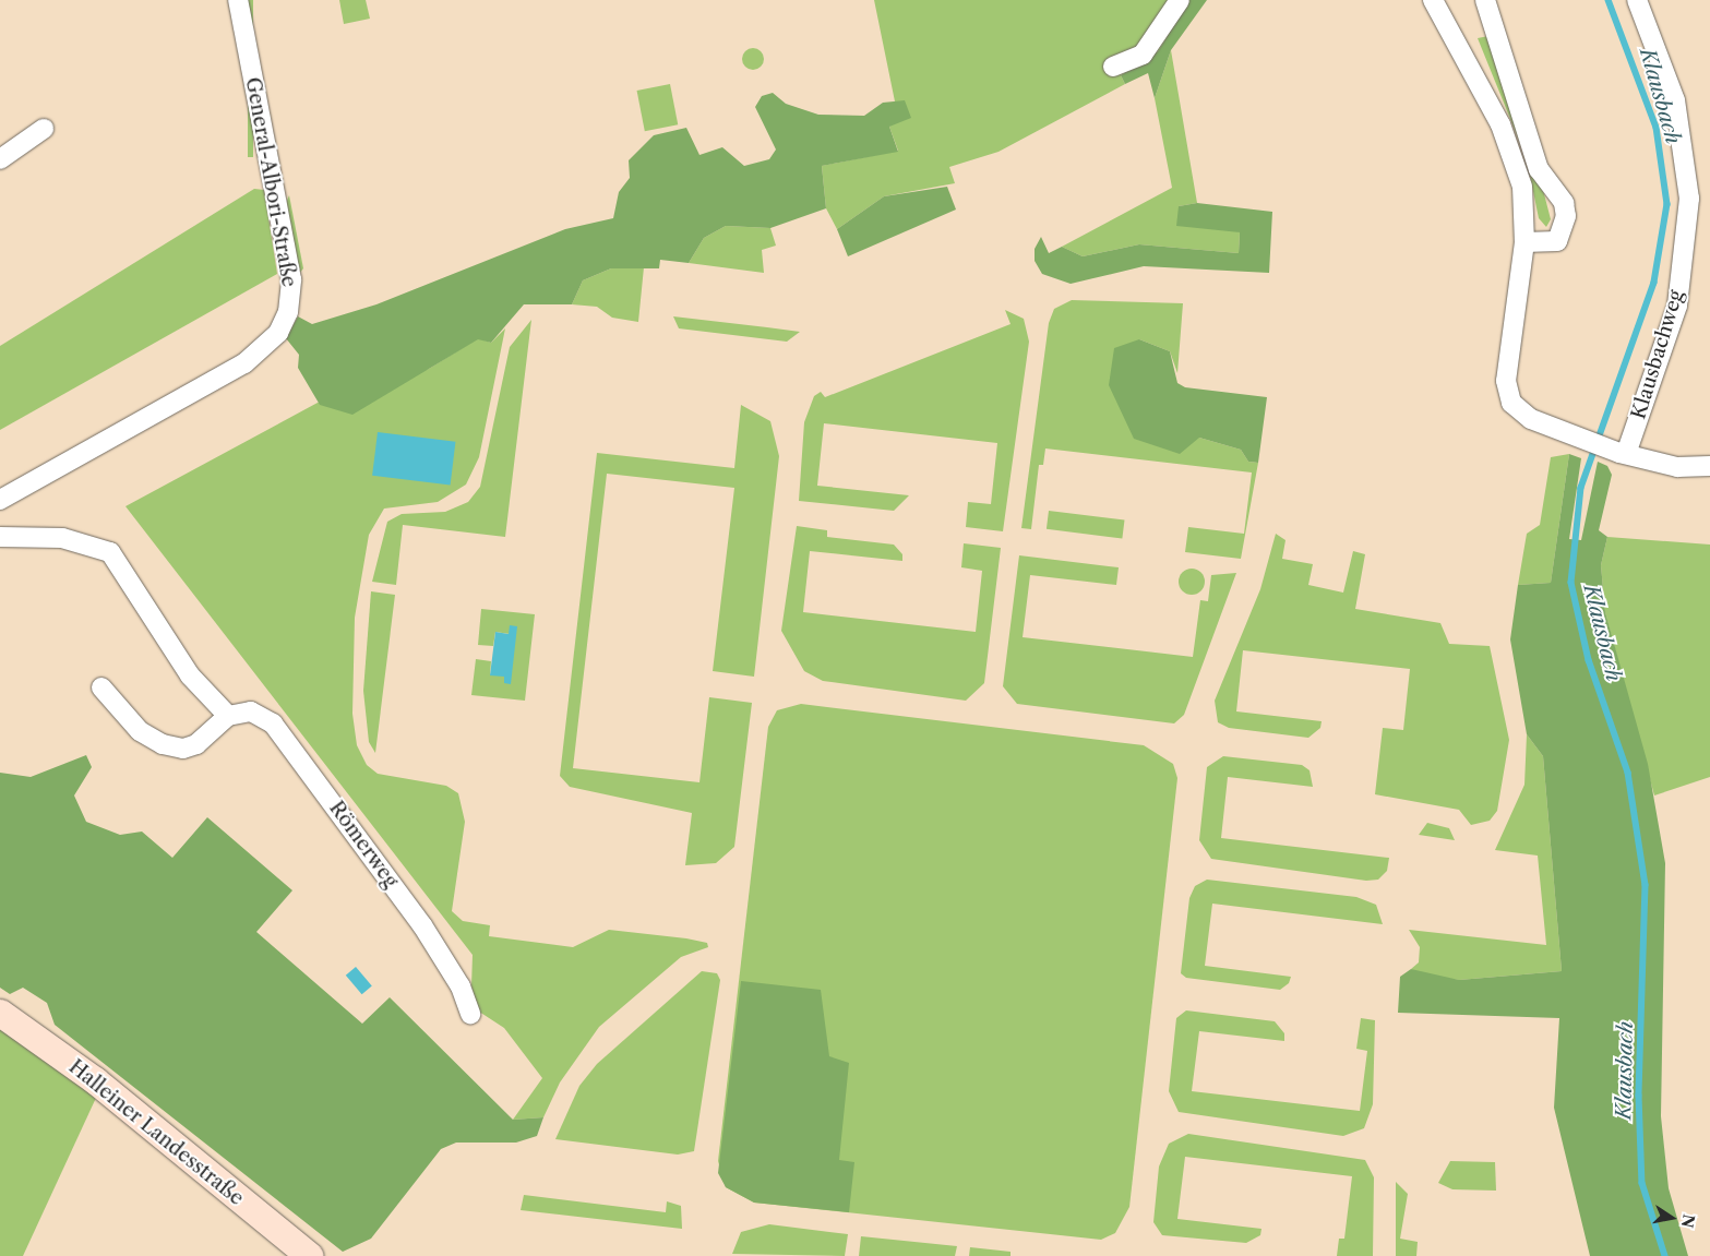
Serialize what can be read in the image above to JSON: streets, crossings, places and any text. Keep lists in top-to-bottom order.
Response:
{
  "streets": {
    "main road": ["Halleiner Landesstraße"],
    "street": ["General-Albori-Straße", "Klausbachweg", "Römerweg"]
  },
  "water": ["Klausbach"],
  "north": "right"
}
